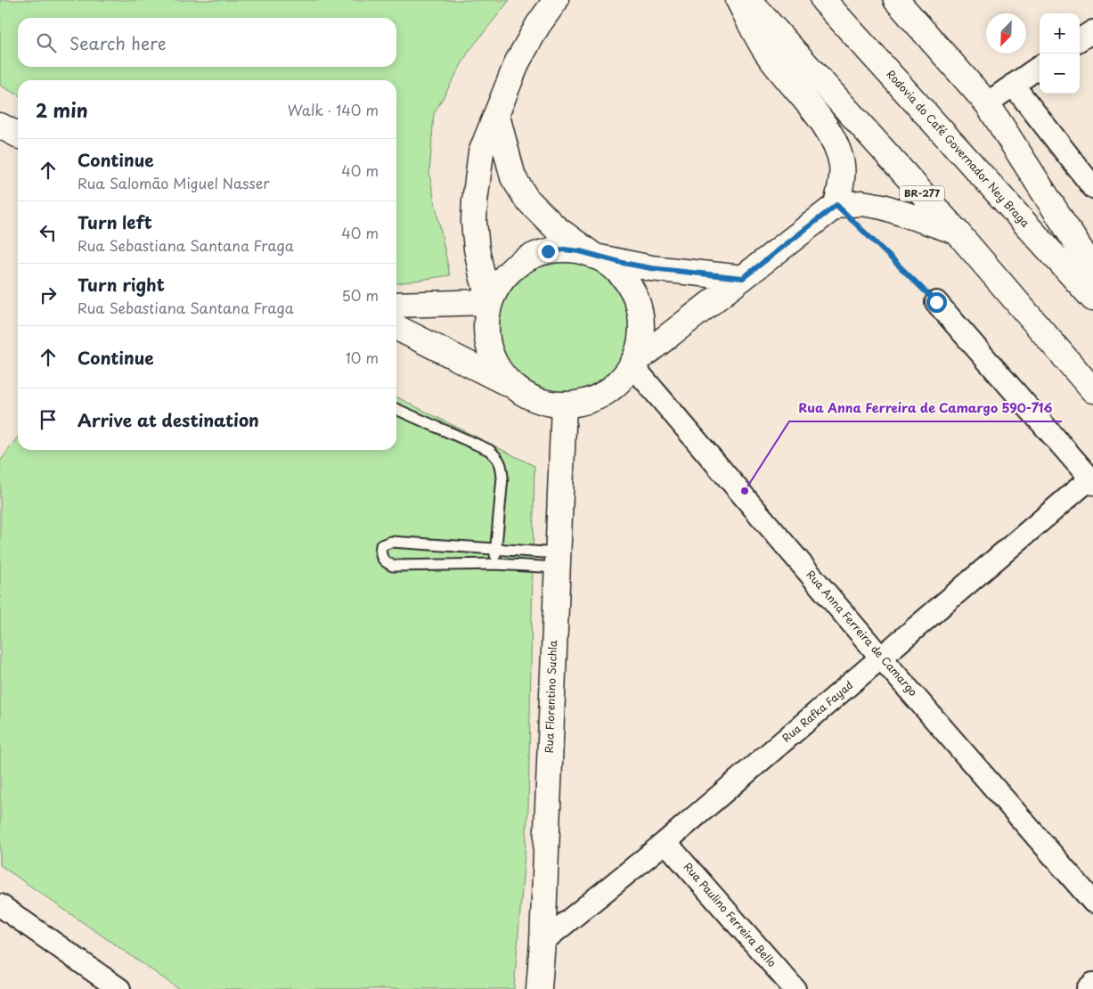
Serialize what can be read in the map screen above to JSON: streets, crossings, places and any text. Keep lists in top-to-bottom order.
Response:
{
  "streets": {
    "main road": ["Rodovia do Café Governador Ney Braga", "BR-277", "Rua Florentino Suchla"],
    "street": ["Rua Anna Ferreira de Camargo", "Rua Rafka Fayad", "Rua Paulino Ferreira Bello"]
  },
  "crossings": [
    ["Rua Anna Ferreira de Camargo", "Rua Florentino Suchla"],
    ["Rua Anna Ferreira de Camargo", "Rua Rafka Fayad"],
    ["Rua Florentino Suchla", "Rua Rafka Fayad"],
    ["Rua Rafka Fayad", "Rua Paulino Ferreira Bello"]
  ],
  "places": ["Rua Anna Ferreira de Camargo 590-716"],
  "north": "bottom left",
  "page": {
    "map_buttons": ["+", "−"],
    "search": "Search here",
    "heading": ["2 min", "Walk · 140 m"],
    "list": [
      ["Continue", "Rua Salomão Miguel Nasser", "40 m"],
      ["Turn left", "Rua Sebastiana Santana Fraga", "40 m"],
      ["Turn right", "Rua Sebastiana Santana Fraga", "50 m"],
      ["Continue", "10 m"],
      "Arrive at destination"
    ]
  }
}
